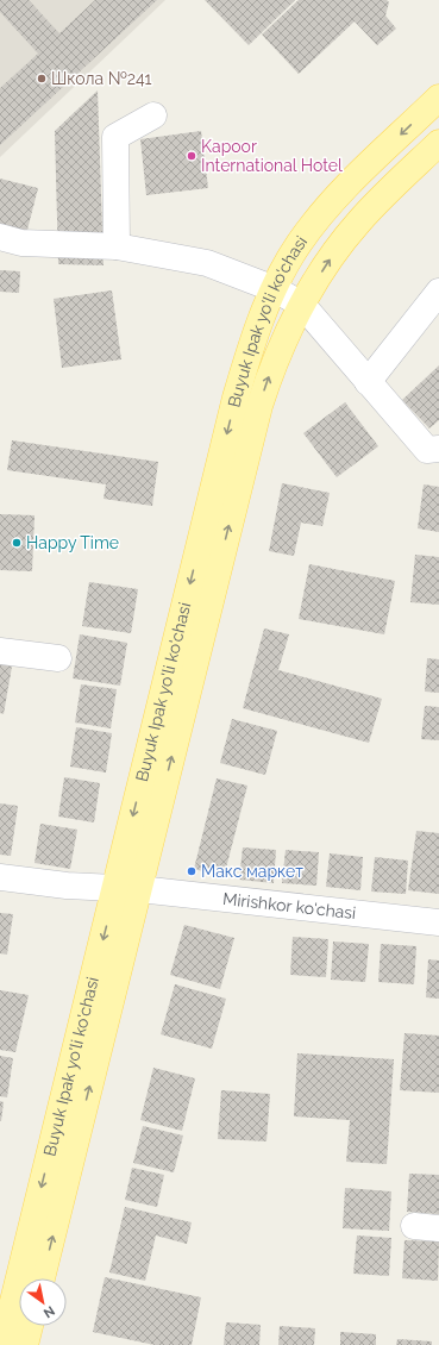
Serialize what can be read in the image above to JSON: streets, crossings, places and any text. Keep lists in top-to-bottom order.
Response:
{
  "streets": {
    "main road": ["Buyuk Ipak yo'li ko'chasi"],
    "street": ["Mirishkor ko'chasi"]
  },
  "crossings": [
    ["Buyuk Ipak yo'li ko'chasi", "Mirishkor ko'chasi"]
  ],
  "places": [
    "Школа №241",
    "Kapoor International Hotel",
    "Happy Time",
    "Макс маркет"
  ],
  "north": "bottom right"
}
